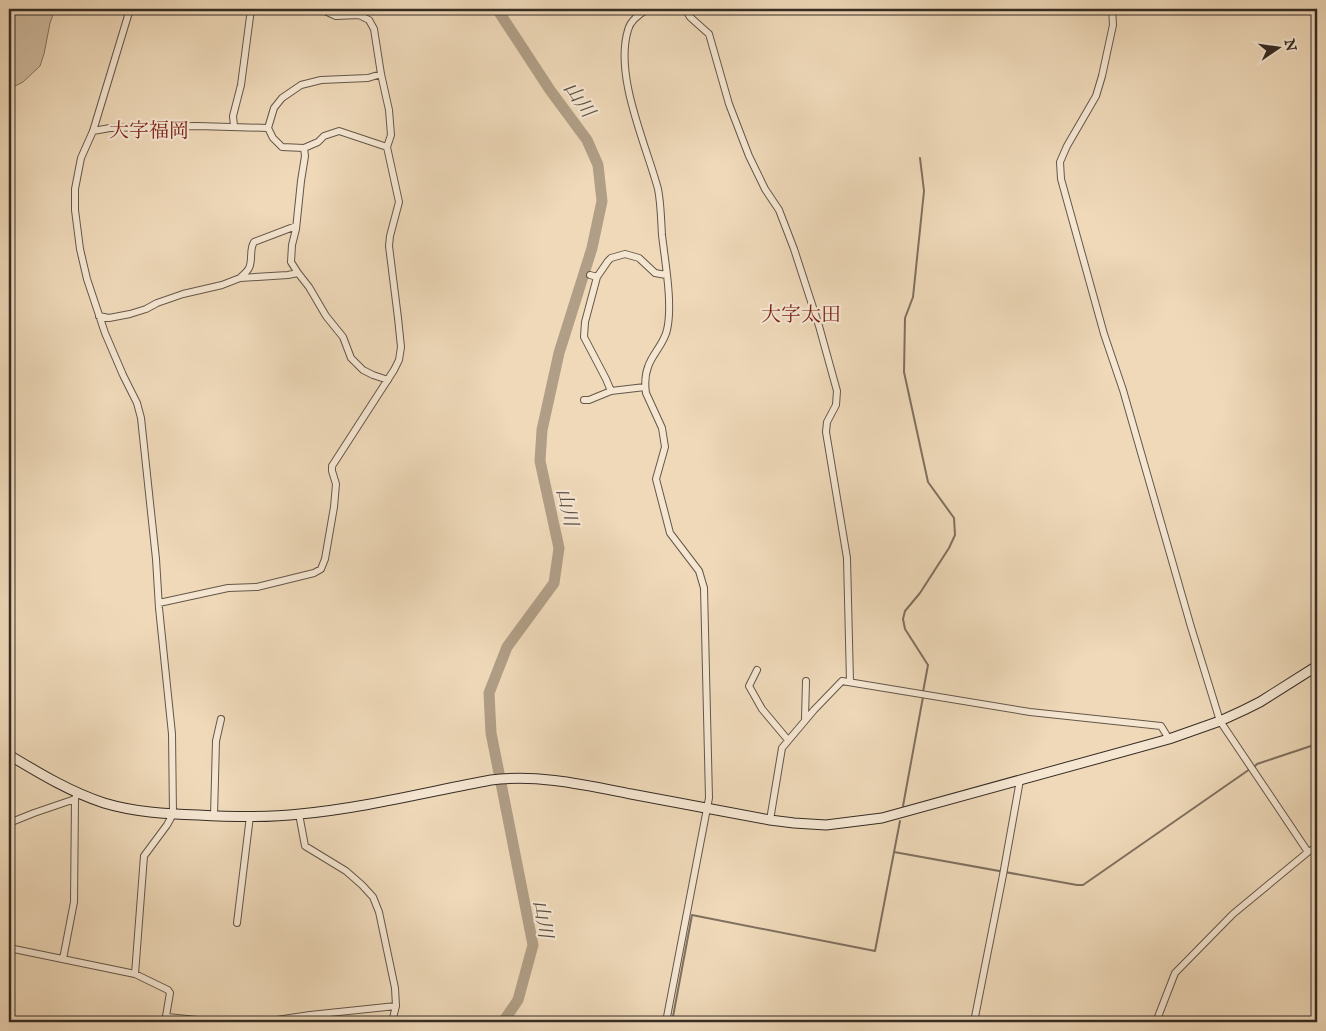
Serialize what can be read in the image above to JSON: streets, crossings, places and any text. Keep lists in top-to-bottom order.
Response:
{
  "districts": ["大字福岡", "大字太田"],
  "water": ["山川"],
  "north": "right"
}
